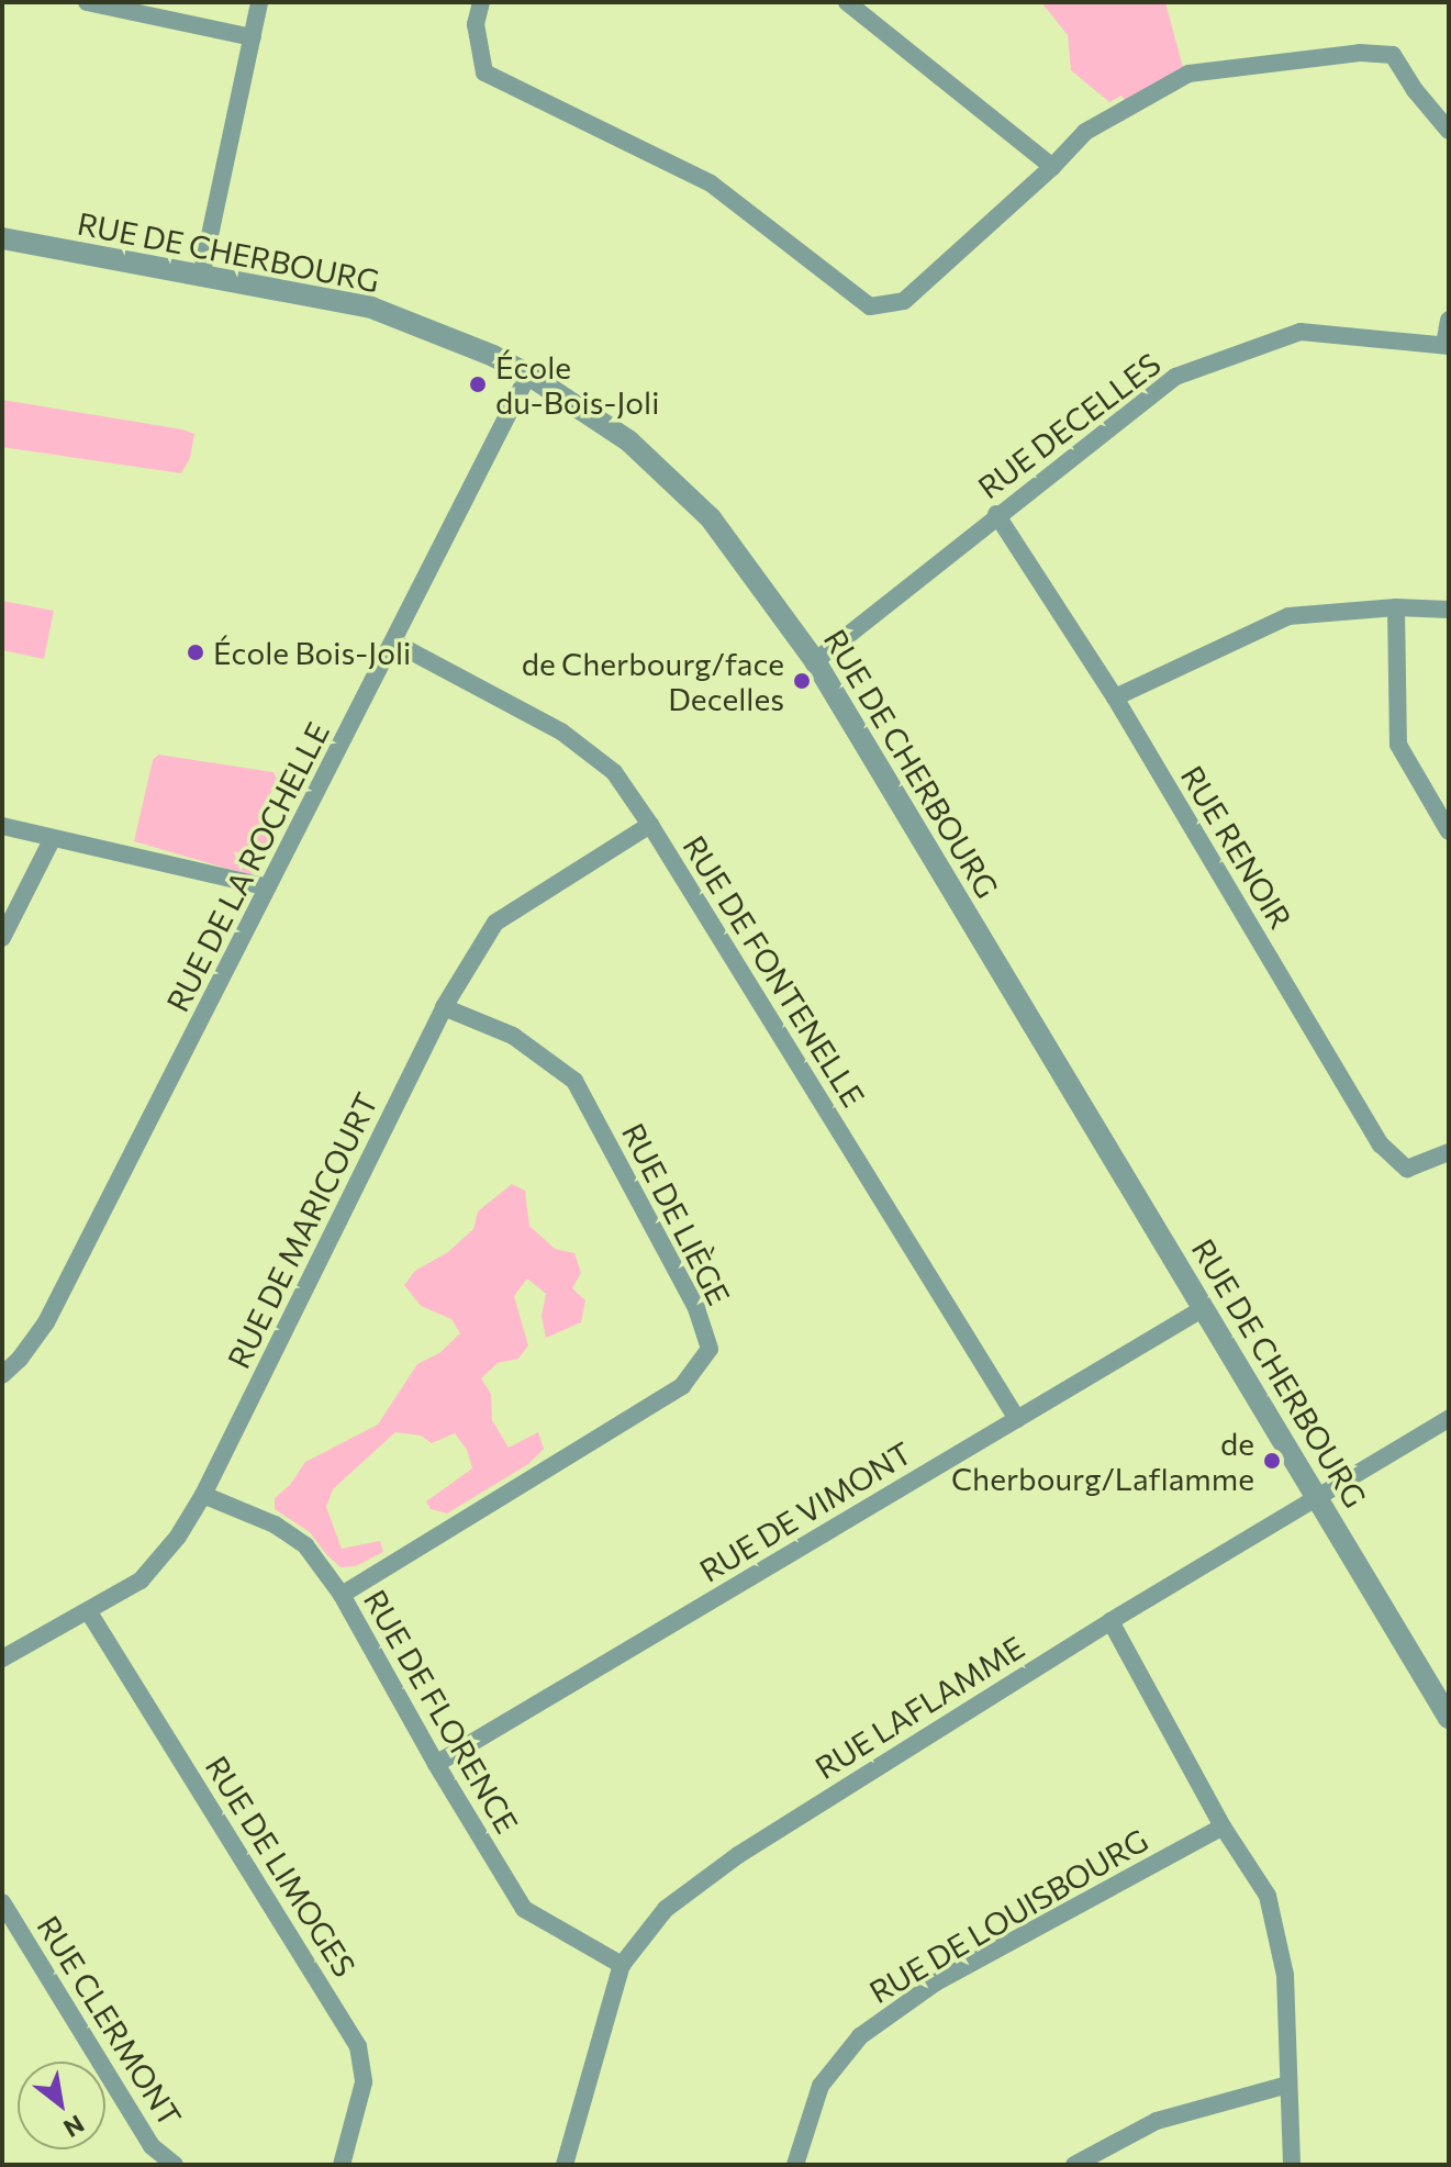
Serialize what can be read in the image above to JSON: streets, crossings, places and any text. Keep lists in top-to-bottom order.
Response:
{
  "streets": {
    "street": [
      "RUE DE CHERBOURG",
      "RUE DECELLES",
      "RUE RENOIR",
      "RUE DE LA ROCHELLE",
      "RUE DE FONTENELLE",
      "RUE DE LIÈGE",
      "RUE DE MARICOURT",
      "RUE DE VIMONT",
      "RUE LAFLAMME",
      "RUE DE FLORENCE",
      "RUE DE LIMOGES",
      "RUE DE LOUISBOURG",
      "RUE CLERMONT"
    ]
  },
  "crossings": [
    ["RUE DE CHERBOURG", "RUE DECELLES"],
    ["RUE DE CHERBOURG", "RUE DE LA ROCHELLE"],
    ["RUE DE CHERBOURG", "RUE DE VIMONT"],
    ["RUE DE CHERBOURG", "RUE LAFLAMME"],
    ["RUE DECELLES", "RUE RENOIR"],
    ["RUE DE LA ROCHELLE", "RUE DE FONTENELLE"],
    ["RUE DE FONTENELLE", "RUE DE MARICOURT"],
    ["RUE DE FONTENELLE", "RUE DE VIMONT"],
    ["RUE DE LIÈGE", "RUE DE MARICOURT"],
    ["RUE DE LIÈGE", "RUE DE FLORENCE"],
    ["RUE DE MARICOURT", "RUE DE FLORENCE"],
    ["RUE DE MARICOURT", "RUE DE LIMOGES"],
    ["RUE DE VIMONT", "RUE DE FLORENCE"],
    ["RUE LAFLAMME", "RUE DE FLORENCE"]
  ],
  "places": [
    "École du-Bois-Joli",
    "École Bois-Joli",
    "de Cherbourg/face Decelles",
    "de Cherbourg/Laflamme"
  ],
  "north": "bottom right"
}
